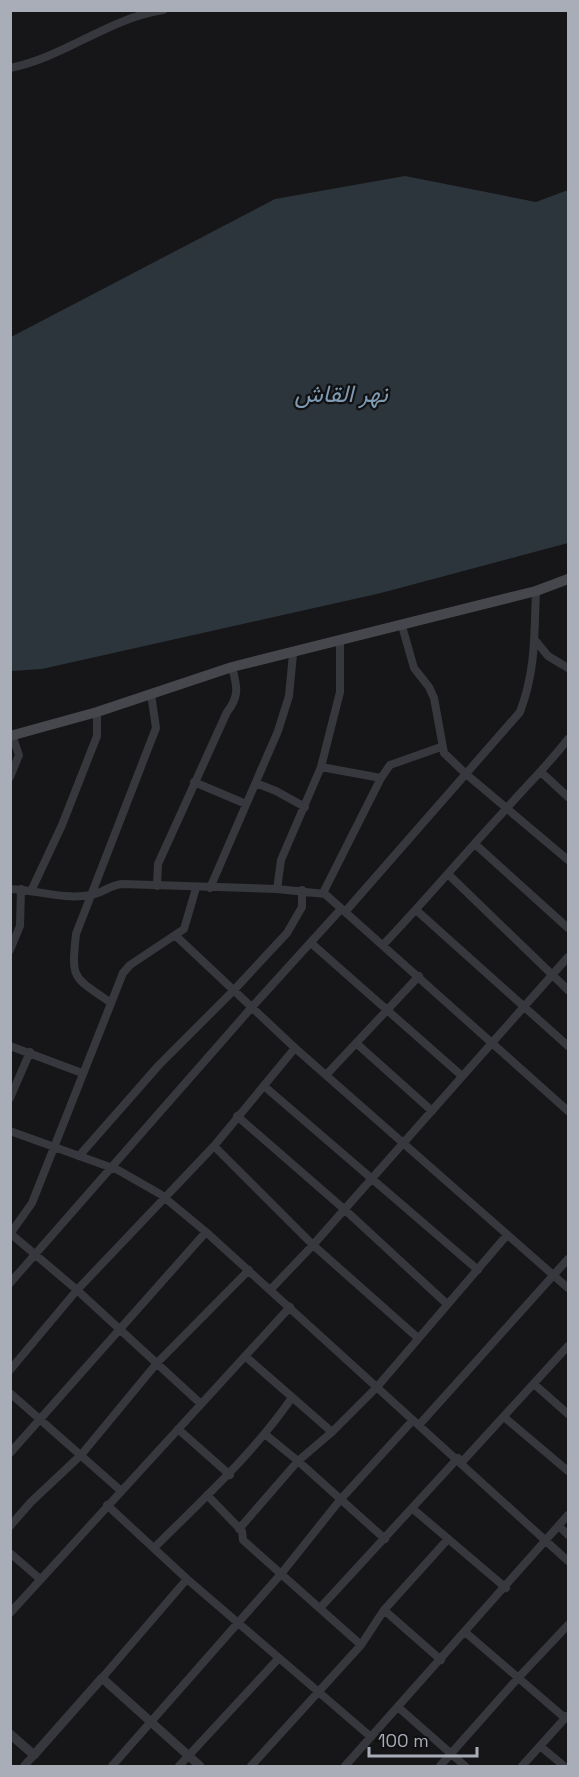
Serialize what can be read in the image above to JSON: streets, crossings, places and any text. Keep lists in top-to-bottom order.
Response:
{
  "water": ["نهر القاش"],
  "scale_bar": "100 m"
}
